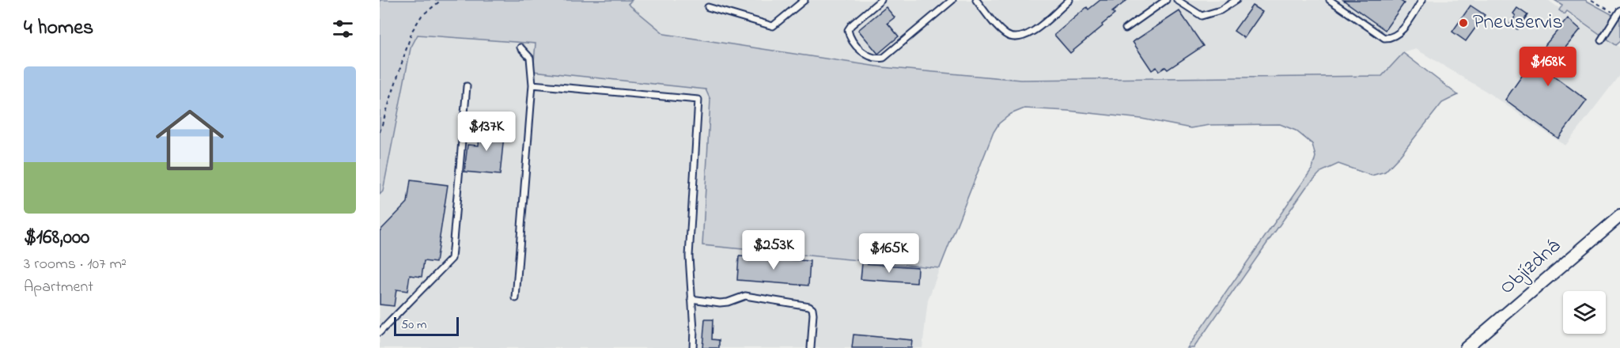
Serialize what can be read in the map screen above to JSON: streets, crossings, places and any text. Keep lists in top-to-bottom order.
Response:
{
  "streets": {
    "street": ["Objízdná"]
  },
  "places": ["Pneuservis"],
  "scale_bar": "50 m",
  "page": {
    "heading": "4 homes",
    "price": [
      "$168K",
      "$137K",
      "$253K",
      "$165K"
    ],
    "list": [
      {
        "name": "$168,000",
        "note": "3 rooms · 107 m² · Apartment"
      }
    ],
    "scale": "50 m"
  }
}
